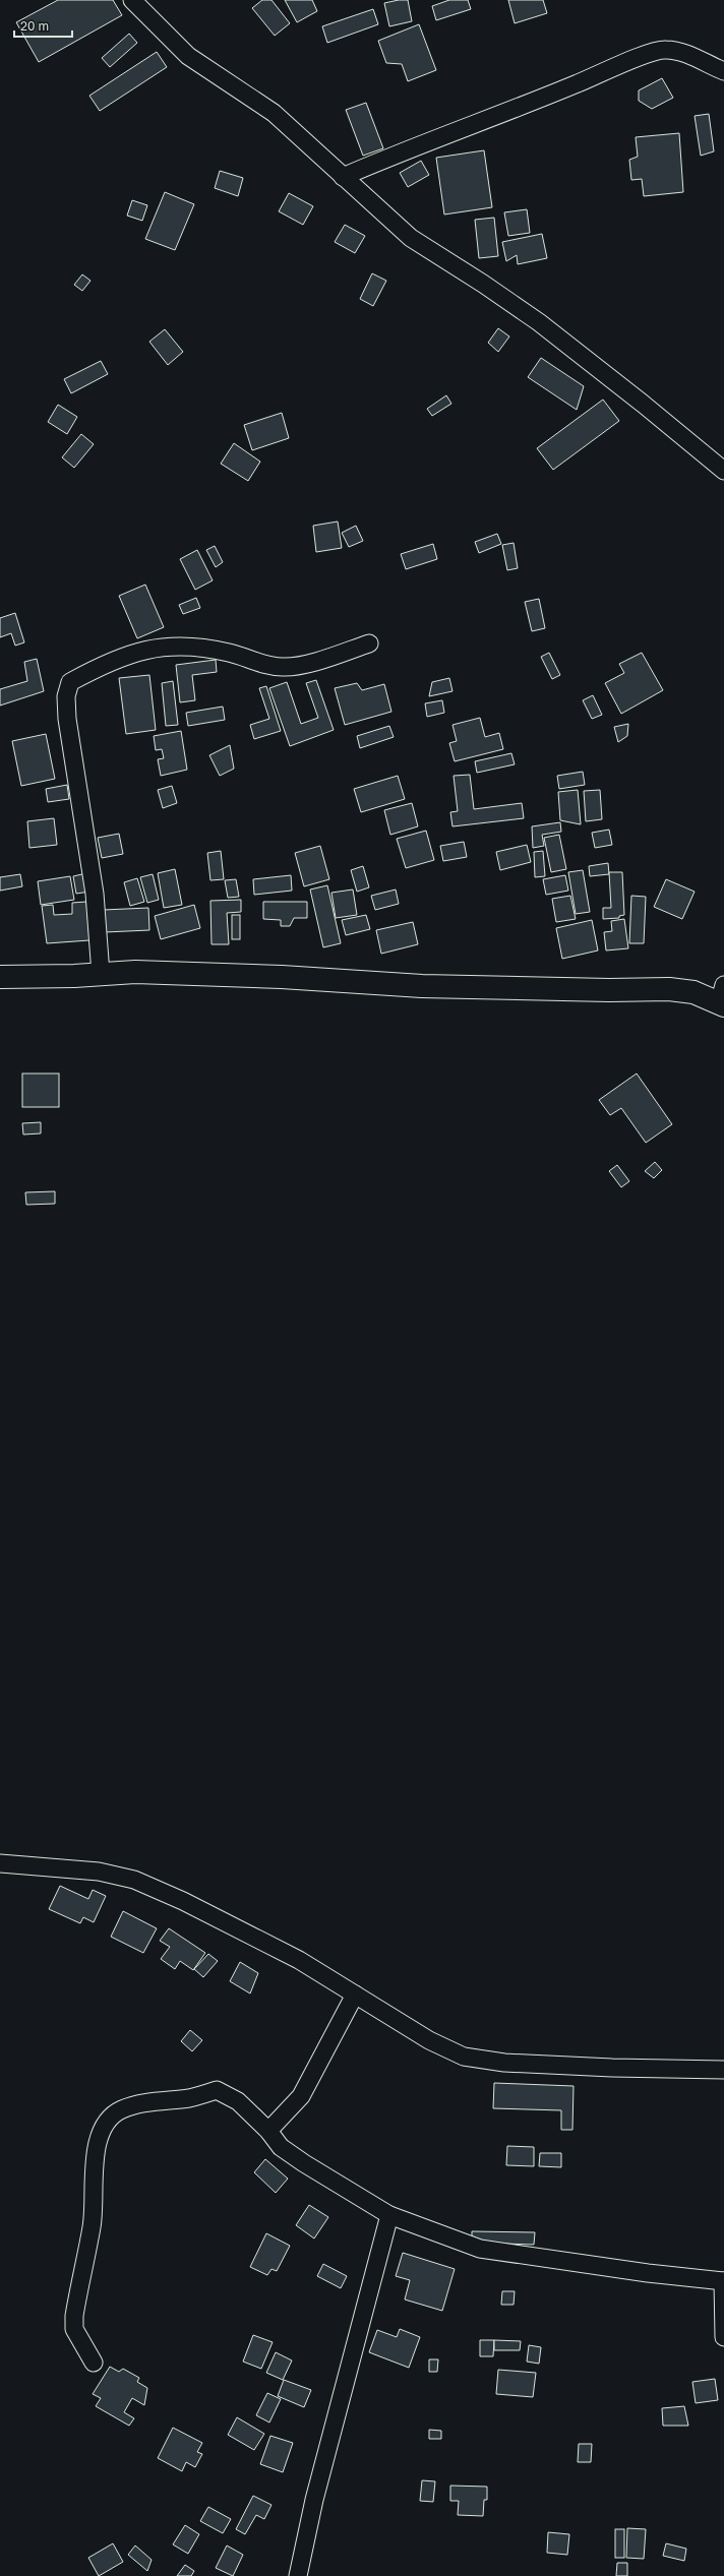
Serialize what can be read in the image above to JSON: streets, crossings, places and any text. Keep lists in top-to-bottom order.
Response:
{
  "scale_bar": "20 m"
}
